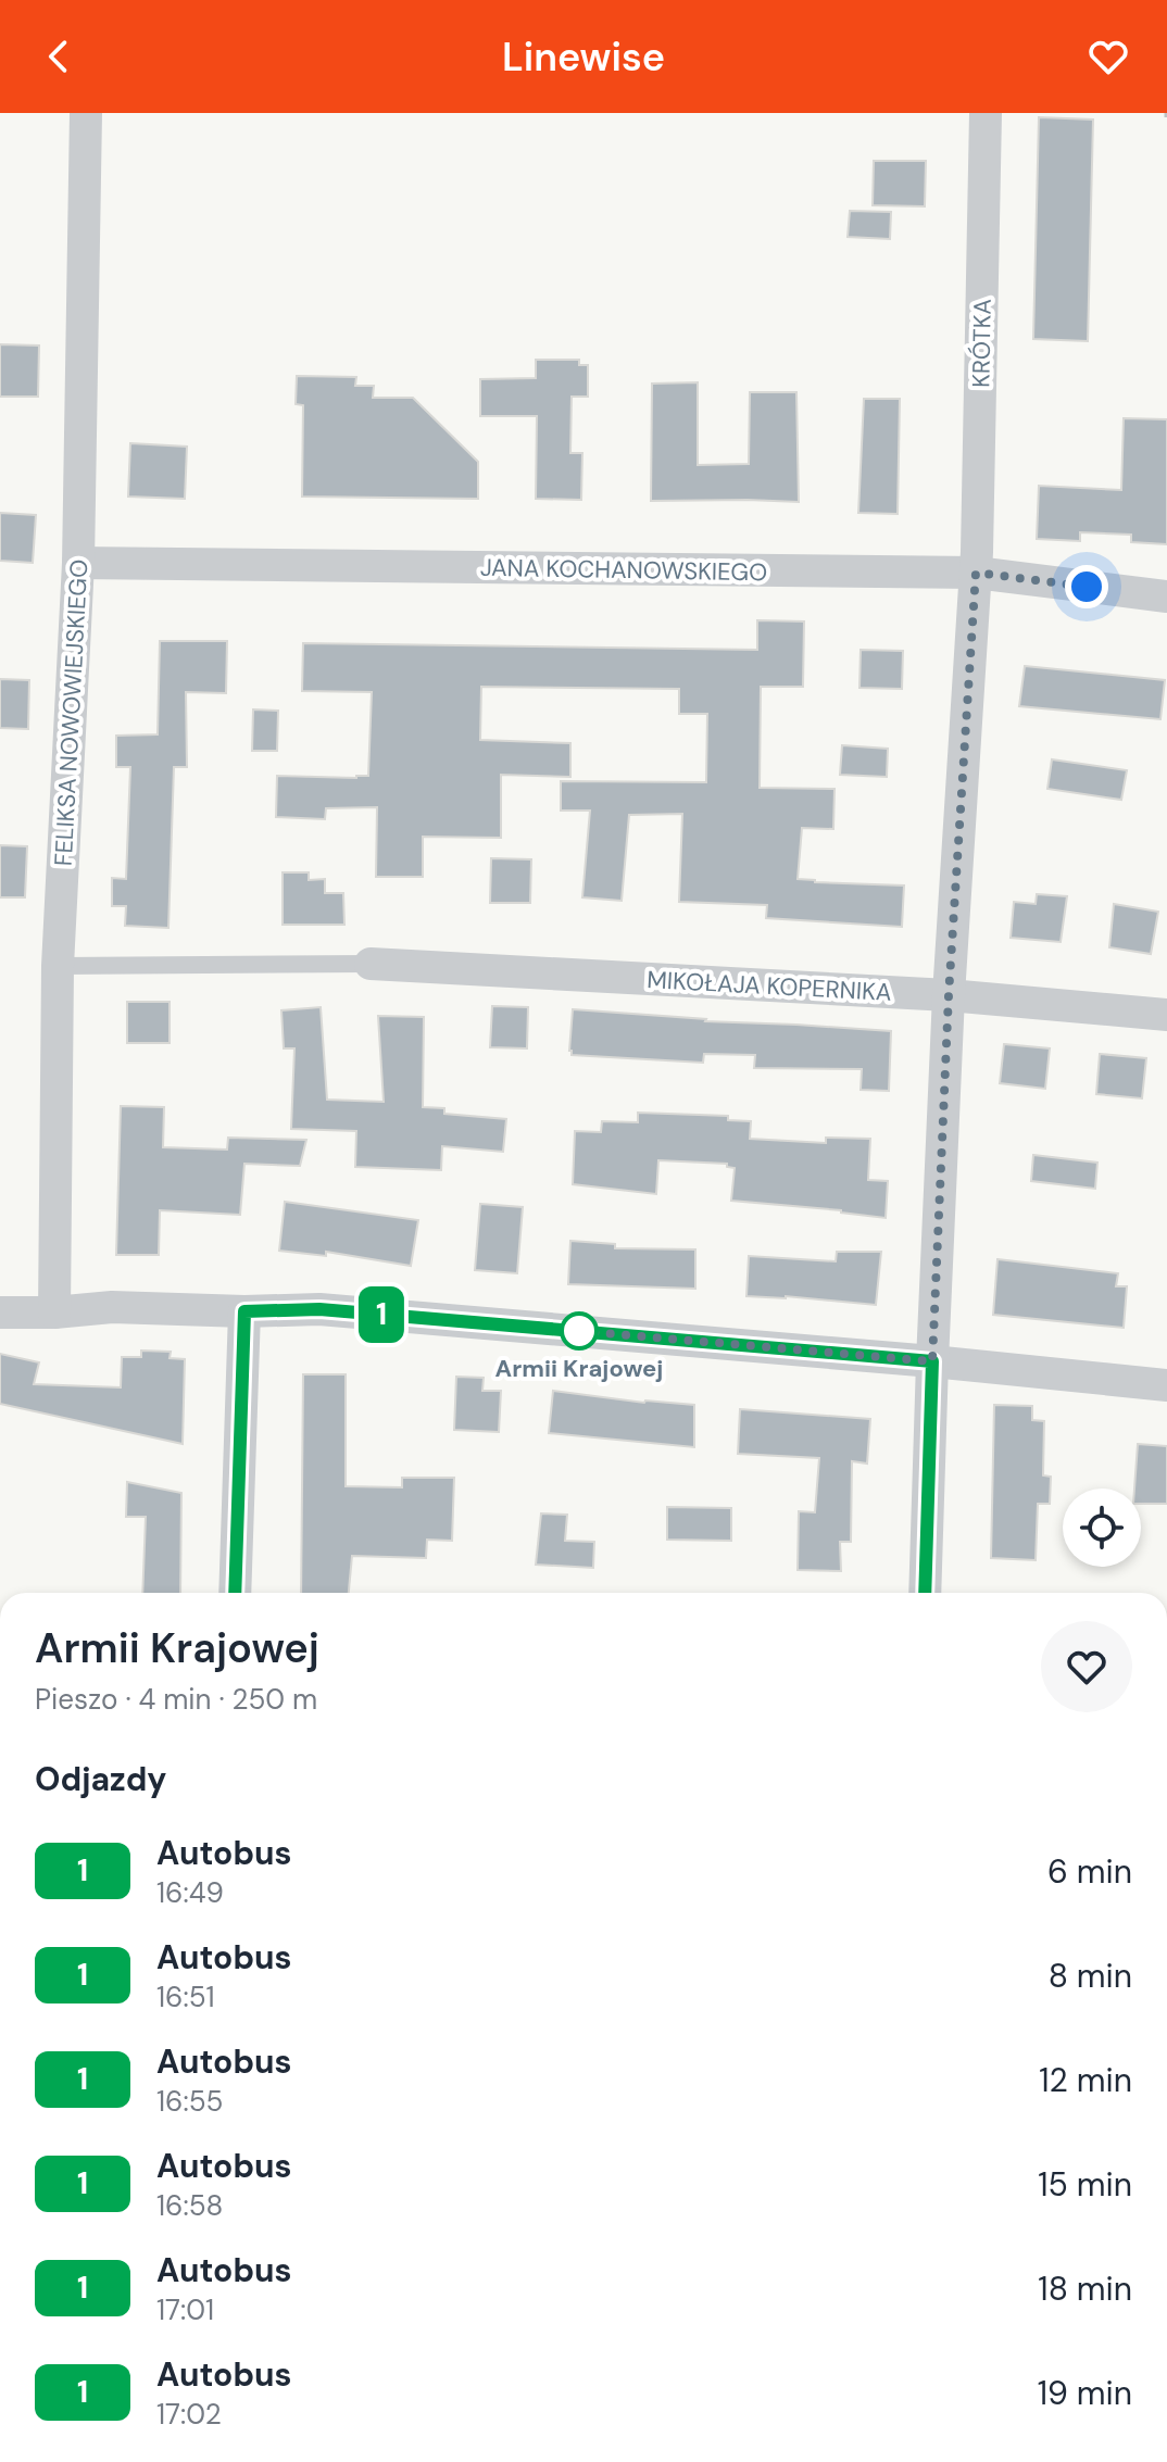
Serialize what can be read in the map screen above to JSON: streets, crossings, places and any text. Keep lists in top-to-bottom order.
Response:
{
  "streets": {
    "street": [
      "KRÓTKA",
      "JANA KOCHANOWSKIEGO",
      "FELIKSA NOWOWIEJSKIEGO",
      "MIKOŁAJA KOPERNIKA"
    ]
  },
  "crossings": [
    ["KRÓTKA", "JANA KOCHANOWSKIEGO"],
    ["KRÓTKA", "MIKOŁAJA KOPERNIKA"],
    ["JANA KOCHANOWSKIEGO", "FELIKSA NOWOWIEJSKIEGO"]
  ],
  "places": ["Armii Krajowej"],
  "lines": ["bus line 1"],
  "page": {
    "header": "Linewise",
    "on_map": "1",
    "heading": [
      ["Armii Krajowej", "Pieszo · 4 min · 250 m"],
      "Odjazdy"
    ],
    "list": [
      {
        "mark": "1",
        "name": "Autobus",
        "note": "16:49",
        "value": "6 min"
      },
      {
        "mark": "1",
        "name": "Autobus",
        "note": "16:51",
        "value": "8 min"
      },
      {
        "mark": "1",
        "name": "Autobus",
        "note": "16:55",
        "value": "12 min"
      },
      {
        "mark": "1",
        "name": "Autobus",
        "note": "16:58",
        "value": "15 min"
      },
      {
        "mark": "1",
        "name": "Autobus",
        "note": "17:01",
        "value": "18 min"
      },
      {
        "mark": "1",
        "name": "Autobus",
        "note": "17:02",
        "value": "19 min"
      }
    ]
  }
}
